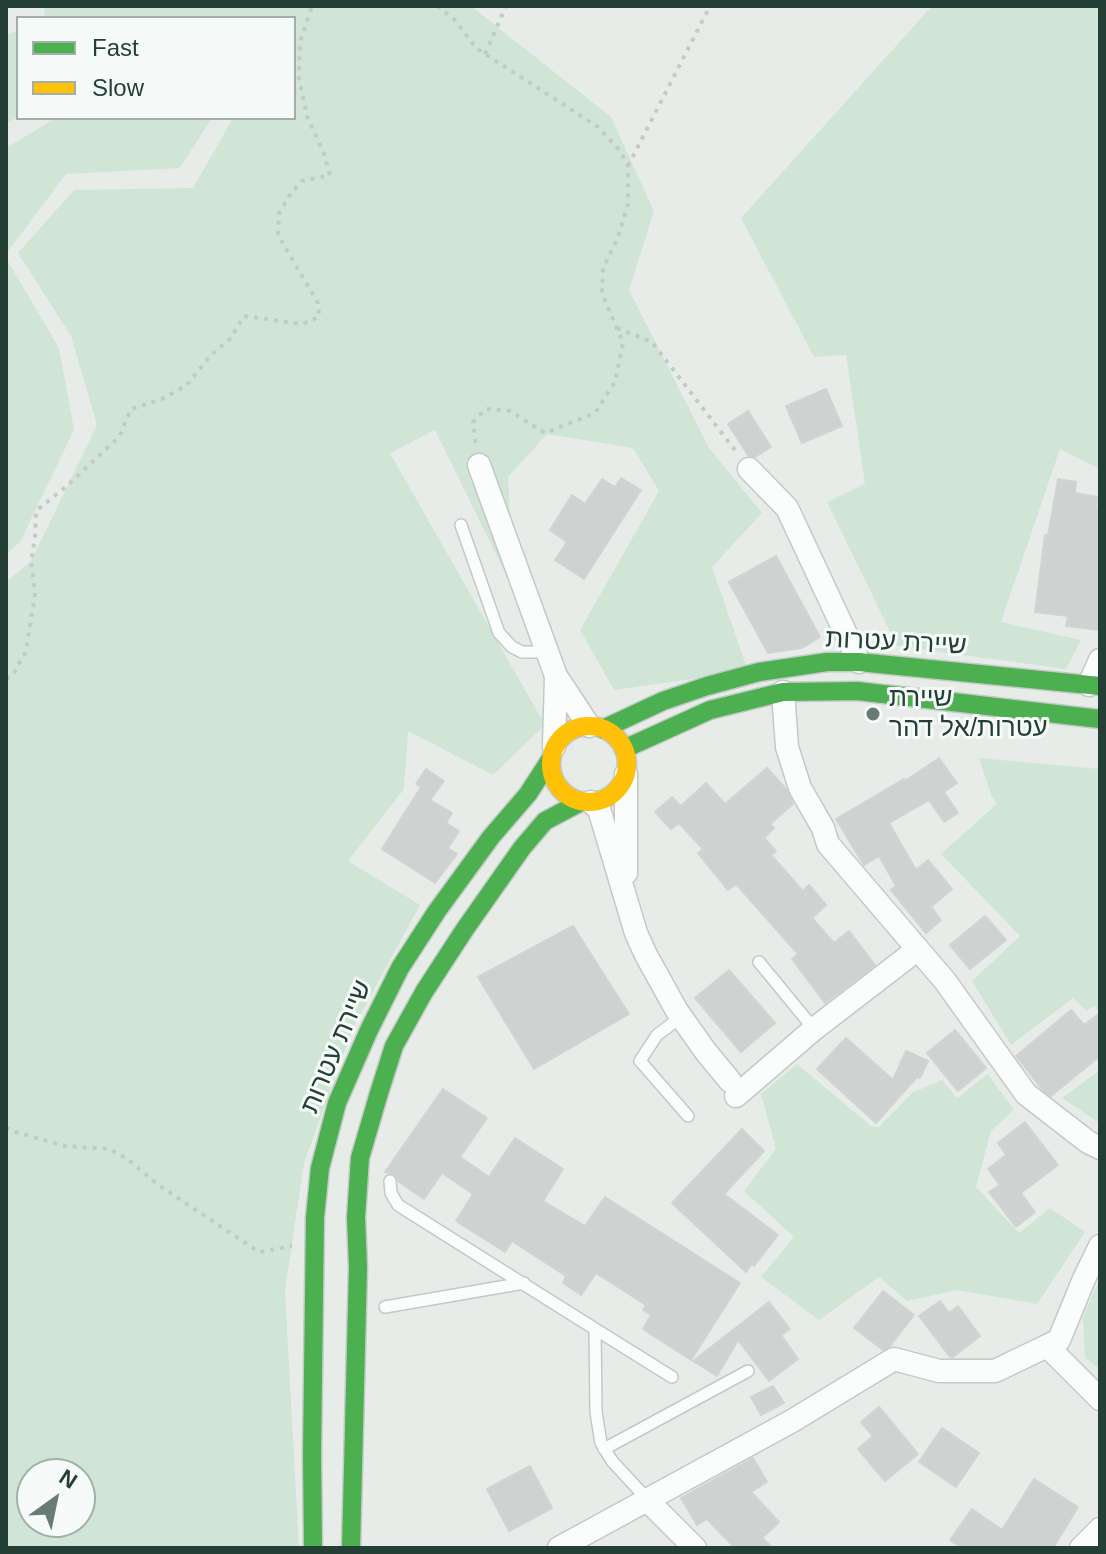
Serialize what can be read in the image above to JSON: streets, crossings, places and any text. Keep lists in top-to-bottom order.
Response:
{
  "streets": {
    "main road": ["שיירת עטרות"]
  },
  "places": ["שיירת עטרות/אל דהר"],
  "legend": ["Fast", "Slow"],
  "north": "top right"
}
